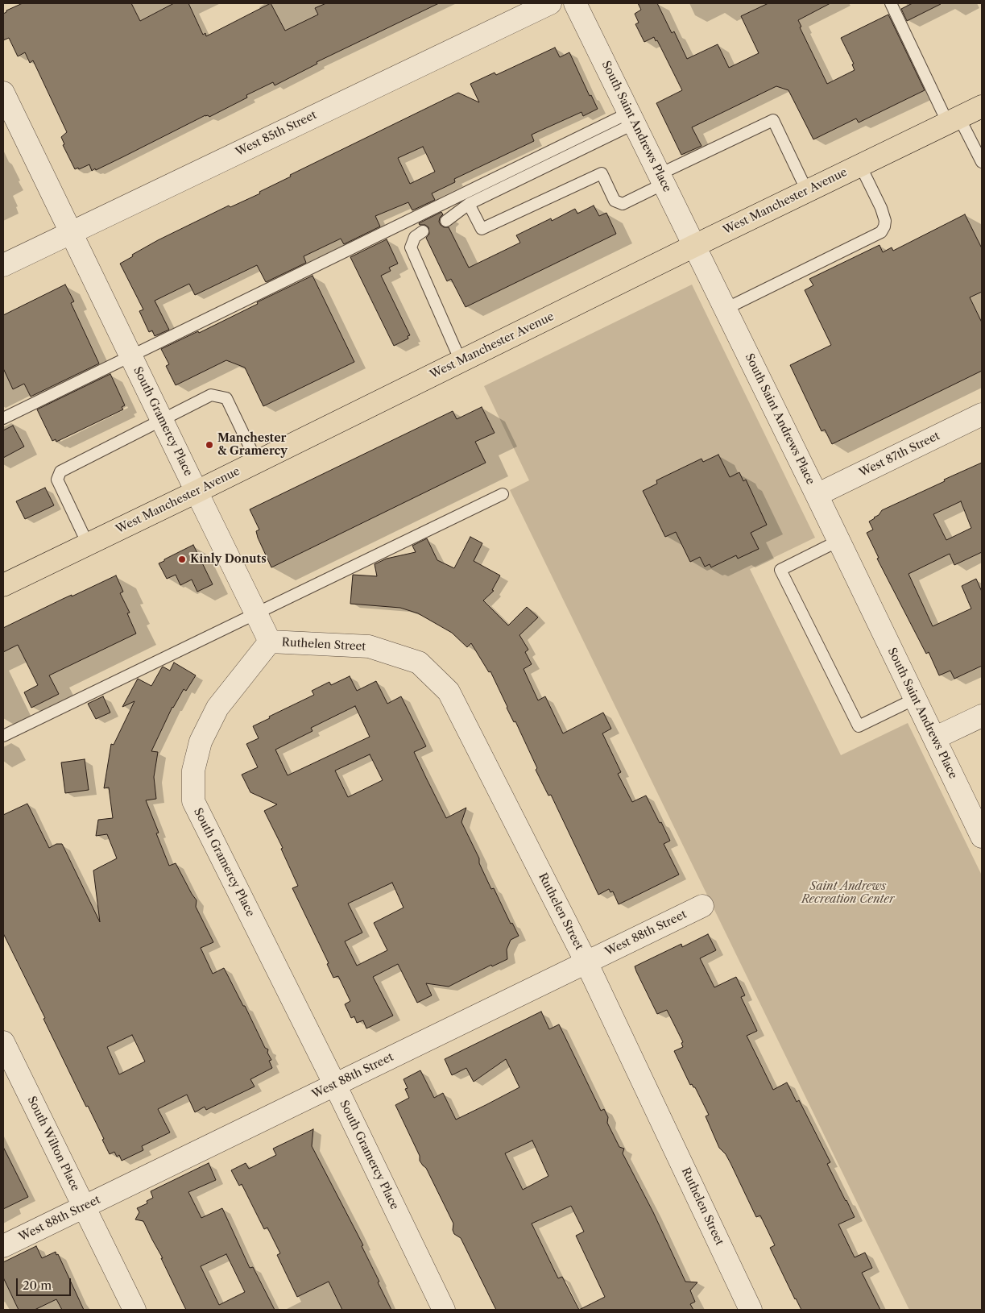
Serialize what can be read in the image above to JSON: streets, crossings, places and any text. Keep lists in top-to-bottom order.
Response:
{
  "streets": {
    "main road": ["West Manchester Avenue"],
    "street": [
      "South Saint Andrews Place",
      "West 85th Street",
      "South Gramercy Place",
      "West 87th Street",
      "Ruthelen Street",
      "West 88th Street",
      "South Wilton Place"
    ]
  },
  "crossings": [
    ["South Saint Andrews Place", "West Manchester Avenue"],
    ["South Saint Andrews Place", "West 87th Street"],
    ["West 85th Street", "South Gramercy Place"],
    ["West Manchester Avenue", "South Gramercy Place"],
    ["South Gramercy Place", "Ruthelen Street"],
    ["South Gramercy Place", "West 88th Street"],
    ["Ruthelen Street", "West 88th Street"],
    ["West 88th Street", "South Wilton Place"]
  ],
  "parks": ["Saint Andrews Recreation Center"],
  "places": ["Manchester & Gramercy", "Kinly Donuts"],
  "scale_bar": "20 m"
}
